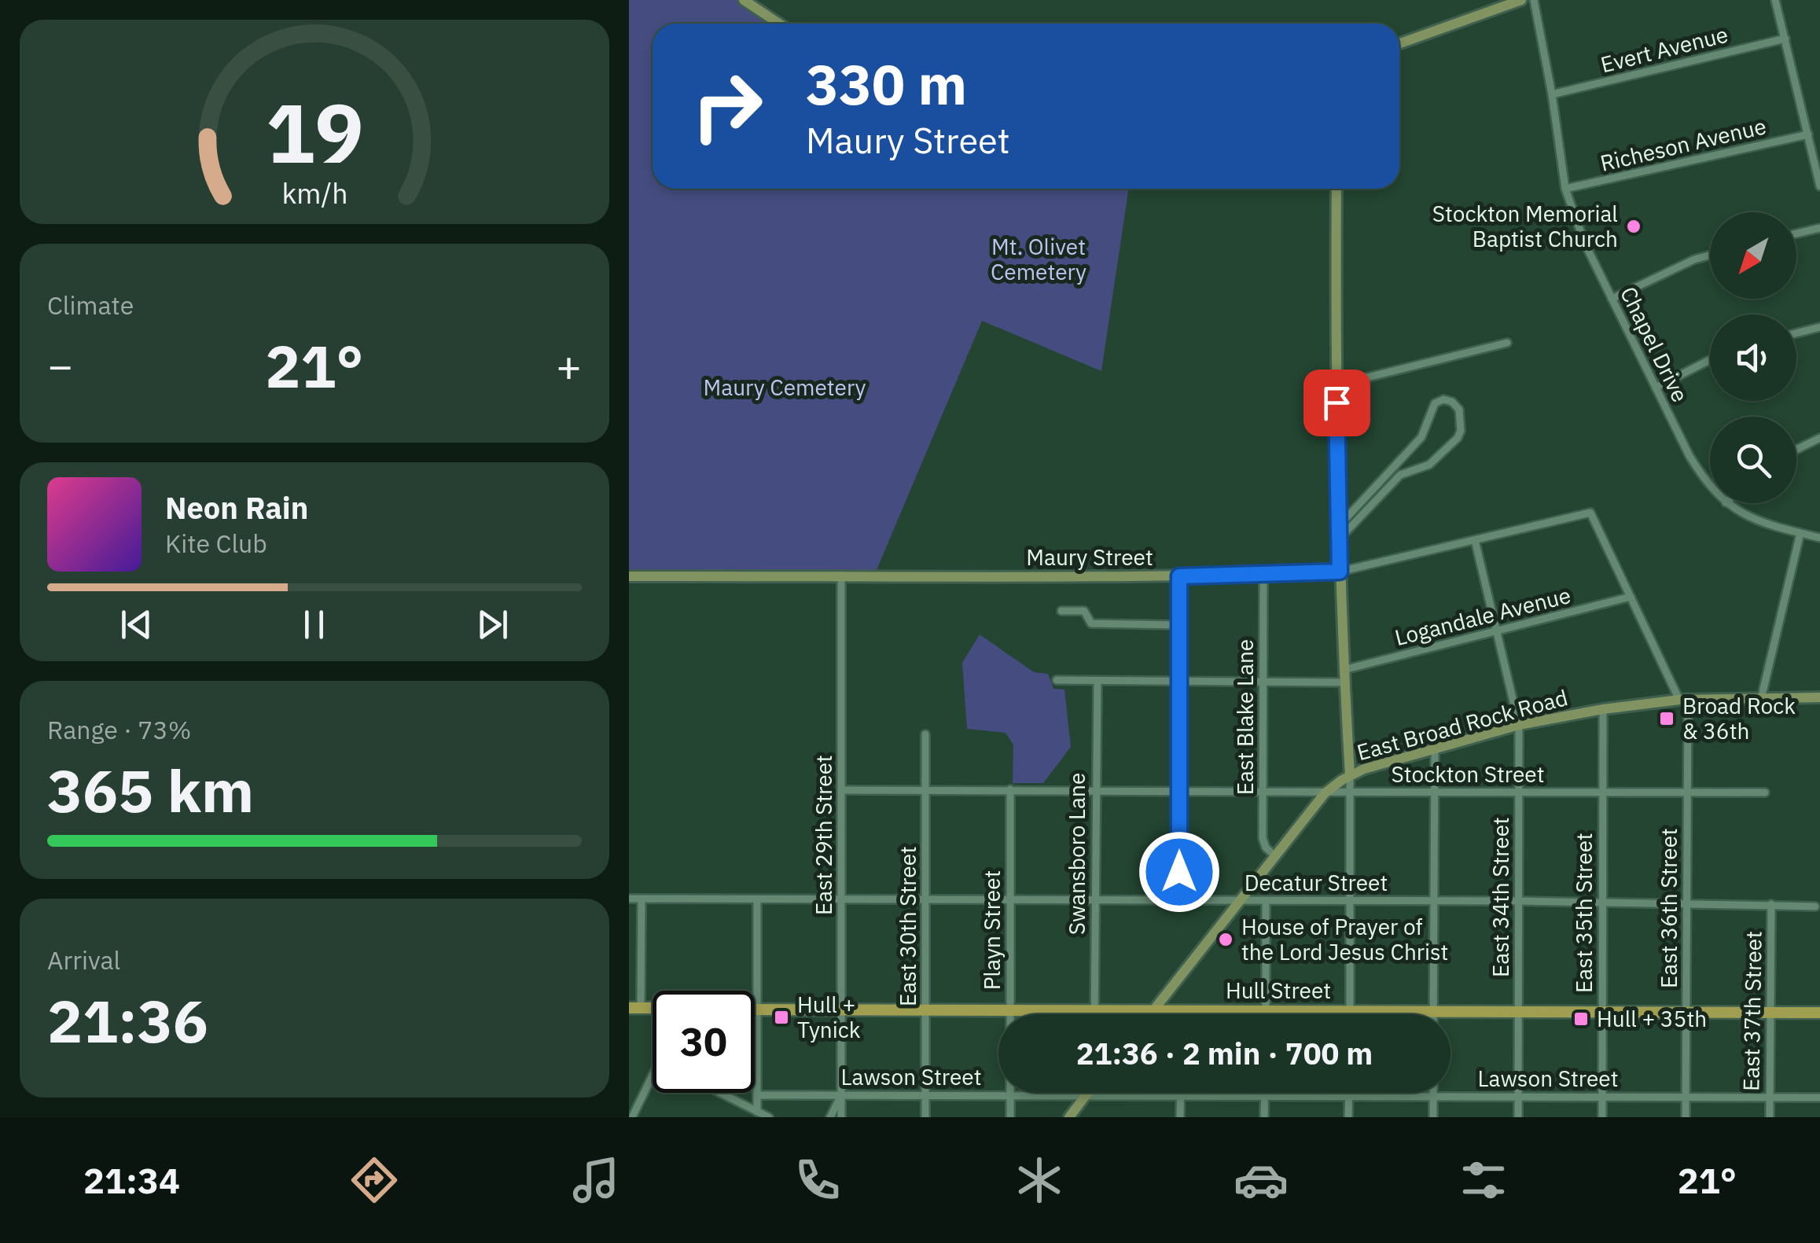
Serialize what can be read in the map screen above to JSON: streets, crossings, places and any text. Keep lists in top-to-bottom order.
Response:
{
  "streets": {
    "main road": ["Hull Street"],
    "street": [
      "Evert Avenue",
      "Richeson Avenue",
      "Chapel Drive",
      "Maury Street",
      "Logandale Avenue",
      "East Blake Lane",
      "East Broad Rock Road",
      "Stockton Street",
      "East 29th Street",
      "Swansboro Lane",
      "Decatur Street",
      "East 34th Street",
      "East 36th Street",
      "East 35th Street",
      "East 30th Street",
      "Playn Street",
      "East 37th Street",
      "Lawson Street"
    ]
  },
  "crossings": [
    ["Evert Avenue", "Chapel Drive"],
    ["Richeson Avenue", "Chapel Drive"],
    ["Maury Street", "East Blake Lane"],
    ["Maury Street", "East 29th Street"],
    ["Maury Street", "East 34th Street"],
    ["Maury Street", "East 36th Street"],
    ["Logandale Avenue", "East 34th Street"],
    ["Logandale Avenue", "East 36th Street"],
    ["East Blake Lane", "East Broad Rock Road"],
    ["East Blake Lane", "Stockton Street"],
    ["East Broad Rock Road", "Stockton Street"],
    ["East Broad Rock Road", "Decatur Street"],
    ["East Broad Rock Road", "East 34th Street"],
    ["East Broad Rock Road", "East 36th Street"],
    ["East Broad Rock Road", "East 35th Street"],
    ["East Broad Rock Road", "Hull Street"],
    ["Stockton Street", "East 29th Street"],
    ["Stockton Street", "Swansboro Lane"],
    ["Stockton Street", "East 34th Street"],
    ["Stockton Street", "East 36th Street"],
    ["Stockton Street", "East 35th Street"],
    ["Stockton Street", "East 30th Street"],
    ["Stockton Street", "Playn Street"],
    ["East 29th Street", "Decatur Street"],
    ["East 29th Street", "Hull Street"],
    ["East 29th Street", "Lawson Street"],
    ["Swansboro Lane", "Decatur Street"],
    ["Swansboro Lane", "Hull Street"],
    ["Decatur Street", "East 34th Street"],
    ["Decatur Street", "East 36th Street"],
    ["Decatur Street", "East 35th Street"],
    ["Decatur Street", "East 30th Street"],
    ["Decatur Street", "Playn Street"],
    ["Decatur Street", "East 37th Street"],
    ["East 34th Street", "Hull Street"],
    ["East 34th Street", "Lawson Street"],
    ["East 36th Street", "Hull Street"],
    ["East 36th Street", "Lawson Street"],
    ["East 35th Street", "Hull Street"],
    ["East 35th Street", "Lawson Street"],
    ["East 30th Street", "Hull Street"],
    ["East 30th Street", "Lawson Street"],
    ["Playn Street", "Hull Street"],
    ["Playn Street", "Lawson Street"],
    ["Hull Street", "East 37th Street"],
    ["East 37th Street", "Lawson Street"]
  ],
  "parks": ["Mt. Olivet Cemetery", "Maury Cemetery"],
  "places": {
    "other": ["Stockton Memorial Baptist Church", "House of Prayer of the Lord Jesus Christ"],
    "transit": ["Broad Rock & 36th", "Hull + Tynick", "Hull + 35th"]
  },
  "north": "bottom left",
  "page": {
    "turn": ["330 m", "Maury Street"],
    "tile": [
      "Climate",
      ["Range · 73%", "365 km"],
      ["Arrival", "21:36"]
    ],
    "heat": ["−", "21°", "+"],
    "song": ["Neon Rain", "Kite Club"],
    "limit": "30",
    "trip": "21:36 · 2 min · 700 m",
    "tabs": ["21:34", "21°"],
    "gauge": ["19", "km/h"]
  }
}
